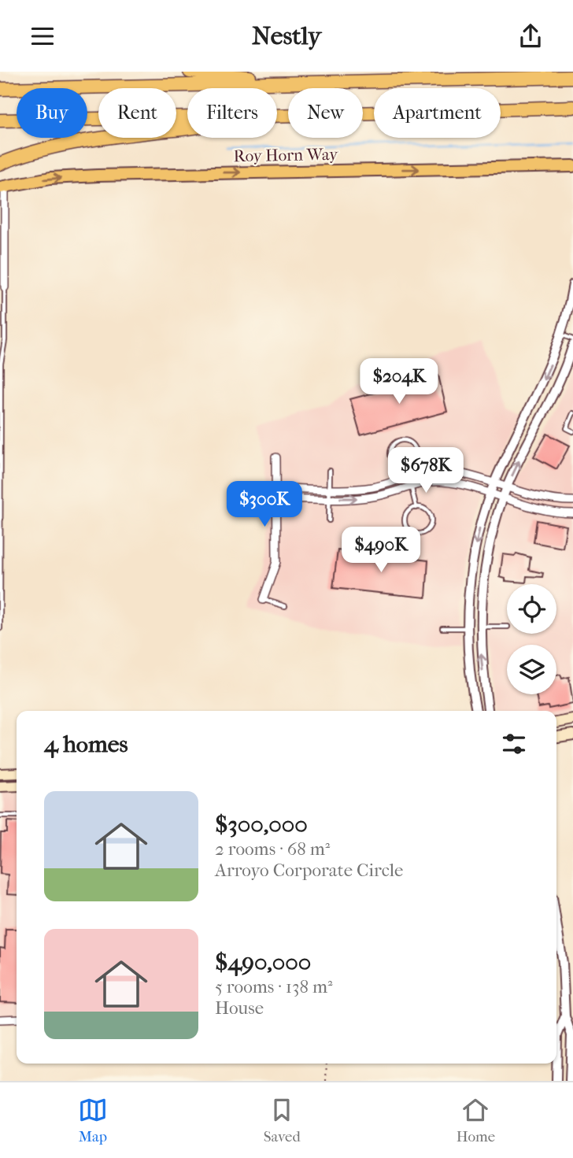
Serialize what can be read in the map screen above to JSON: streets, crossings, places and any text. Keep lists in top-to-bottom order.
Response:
{
  "streets": {
    "main road": ["Roy Horn Way"]
  },
  "one_way": ["Roy Horn Way"],
  "page": {
    "header": "Nestly",
    "chip": [
      "Buy",
      "Rent",
      "Filters",
      "New",
      "Apartment"
    ],
    "price": [
      "$204K",
      "$678K",
      "$300K",
      "$490K"
    ],
    "heading": "4 homes",
    "list": [
      {
        "name": "$300,000",
        "note": "2 rooms · 68 m² · Arroyo Corporate Circle"
      },
      {
        "name": "$490,000",
        "note": "5 rooms · 138 m² · House"
      }
    ],
    "tabs": ["Map", "Saved", "Home"]
  }
}
